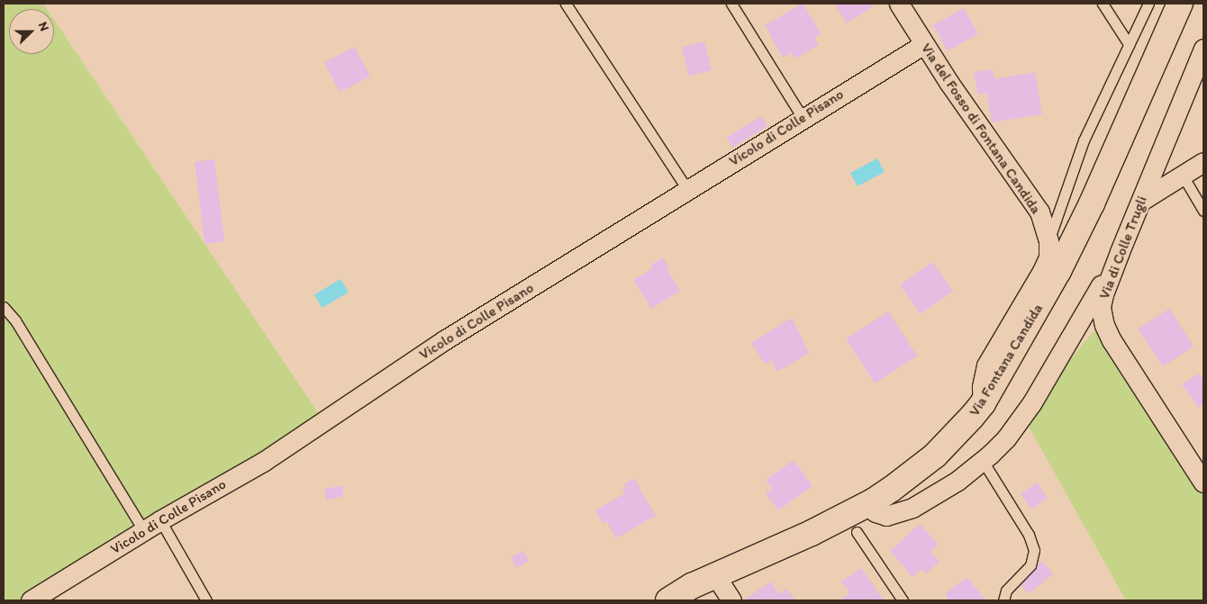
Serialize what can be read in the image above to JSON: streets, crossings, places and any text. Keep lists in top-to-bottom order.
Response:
{
  "streets": {
    "main road": ["Via Fontana Candida"],
    "street": ["Vicolo di Colle Pisano", "Via del Fosso di Fontana Candida", "Via di Colle Trugli"]
  },
  "crossings": [
    ["Vicolo di Colle Pisano", "Via del Fosso di Fontana Candida"],
    ["Via del Fosso di Fontana Candida", "Via Fontana Candida"]
  ],
  "north": "right"
}
